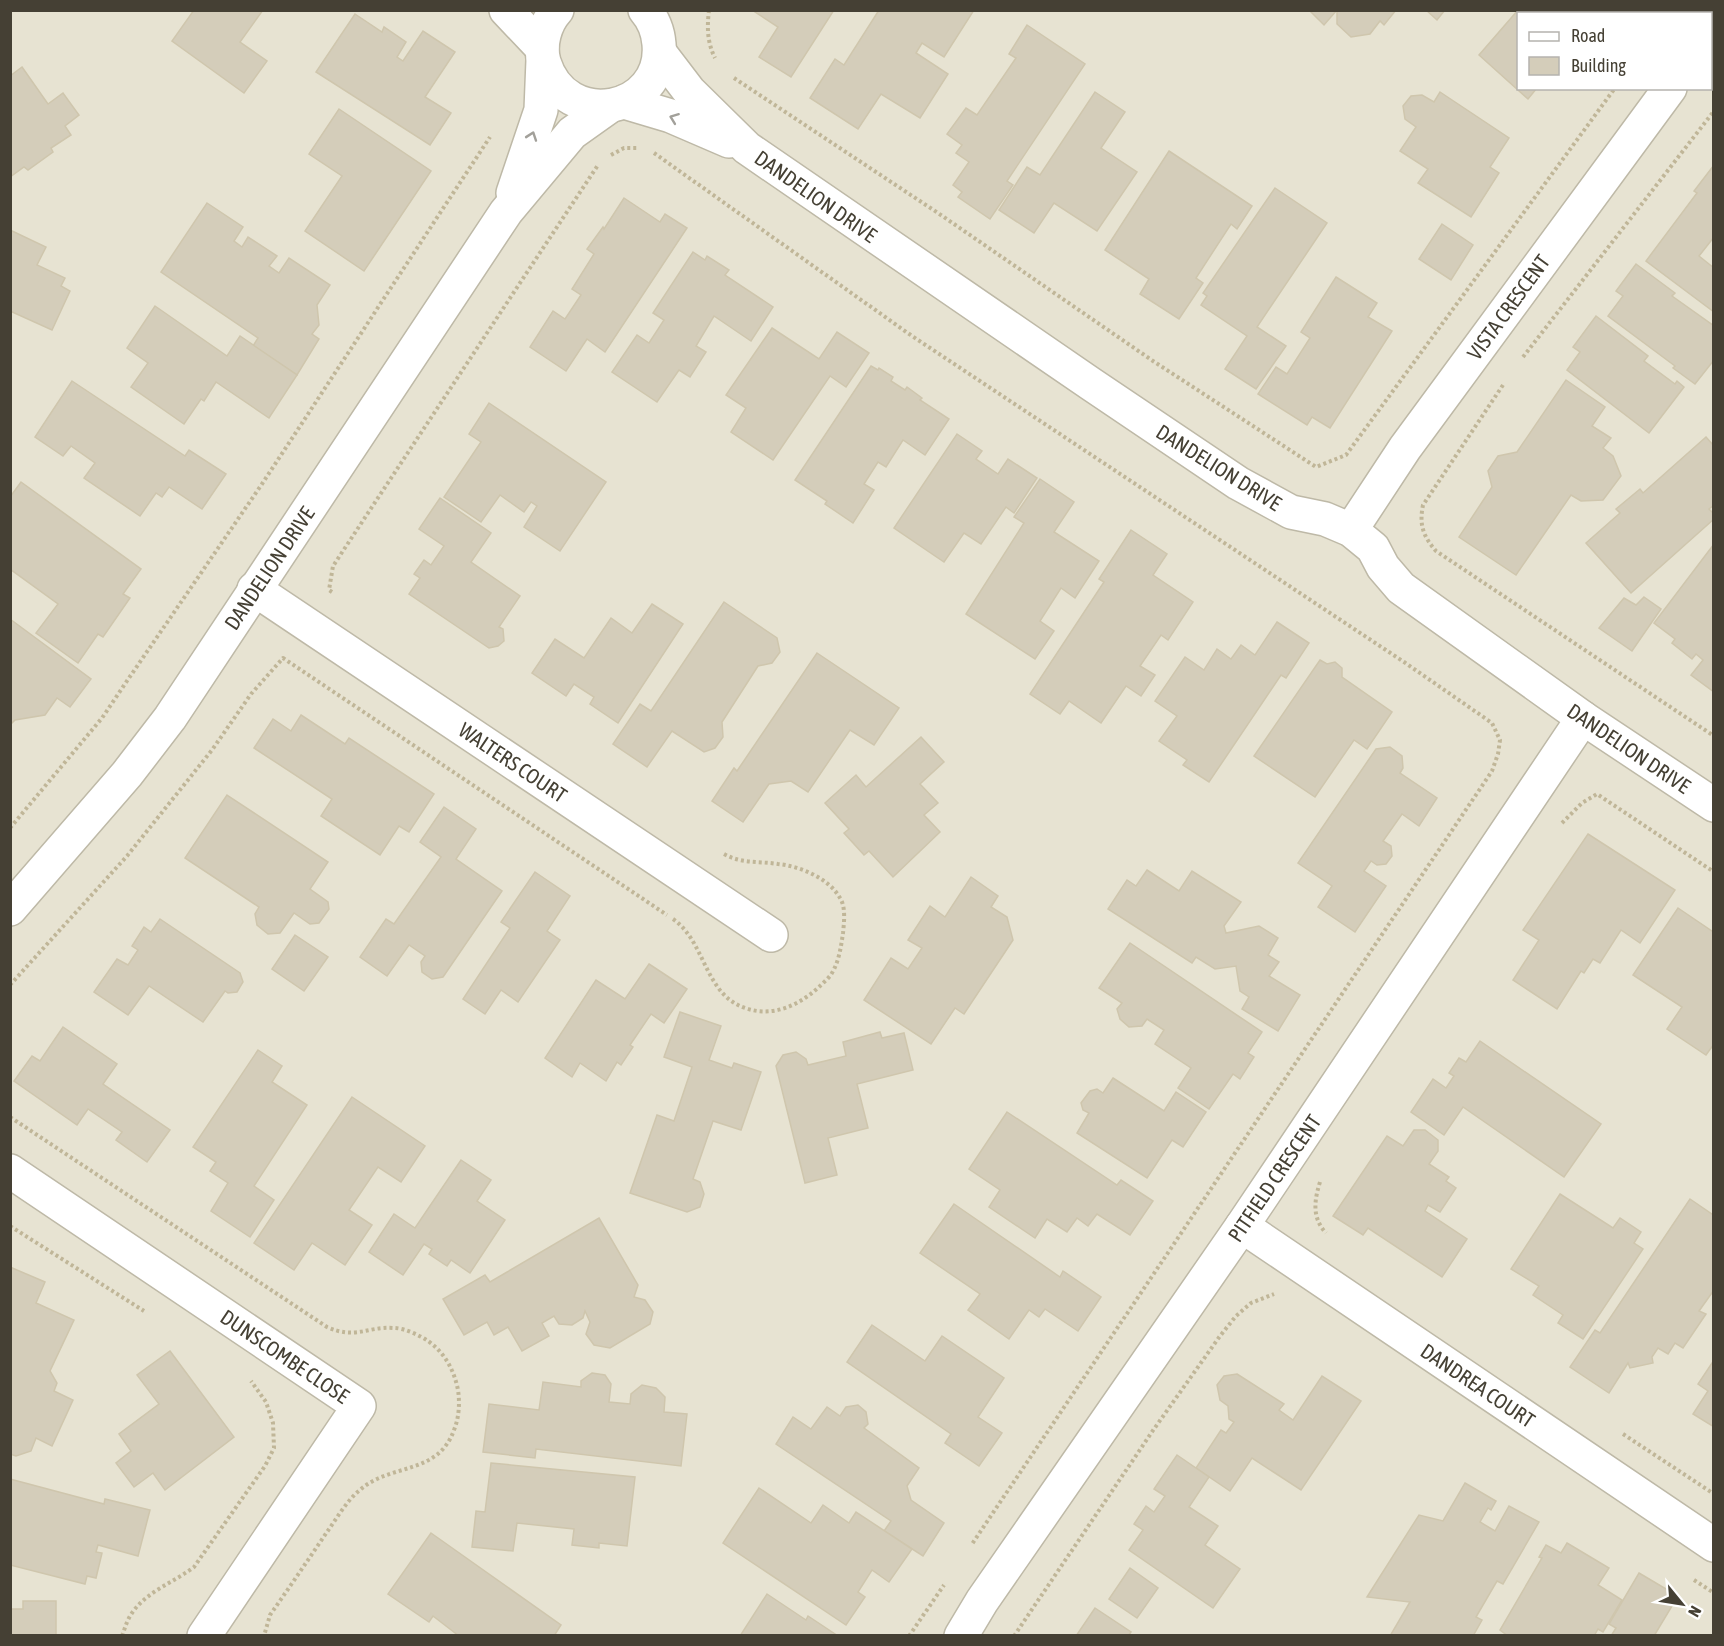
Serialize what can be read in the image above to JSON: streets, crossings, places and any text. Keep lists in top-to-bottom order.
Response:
{
  "streets": {
    "street": [
      "DANDELION DRIVE",
      "VISTA CRESCENT",
      "WALTERS COURT",
      "PITFIELD CRESCENT",
      "DUNSCOMBE CLOSE",
      "DANDREA COURT"
    ]
  },
  "crossings": [
    ["DANDELION DRIVE", "VISTA CRESCENT"],
    ["DANDELION DRIVE", "WALTERS COURT"],
    ["DANDELION DRIVE", "PITFIELD CRESCENT"],
    ["PITFIELD CRESCENT", "DANDREA COURT"]
  ],
  "legend": ["Road", "Building"],
  "north": "bottom right"
}
